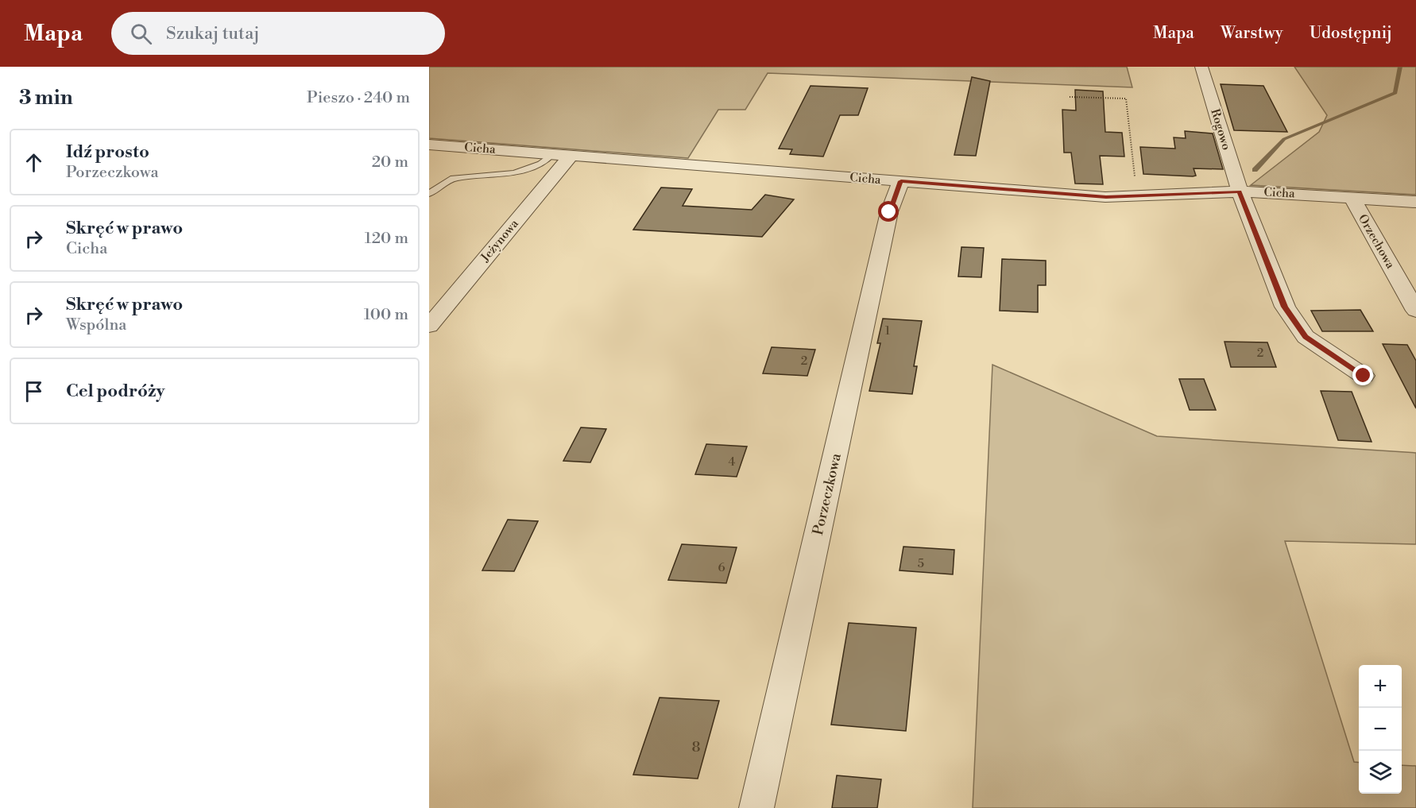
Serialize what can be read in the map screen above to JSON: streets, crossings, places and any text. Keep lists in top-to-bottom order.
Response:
{
  "streets": {
    "street": [
      "Rogowo",
      "Cicha",
      "Jeżynowa",
      "Orzechowa",
      "Porzeczkowa"
    ]
  },
  "crossings": [
    ["Rogowo", "Cicha"],
    ["Cicha", "Jeżynowa"],
    ["Cicha", "Orzechowa"],
    ["Cicha", "Porzeczkowa"]
  ],
  "house_numbers": [
    "1",
    "2",
    "2",
    "4",
    "5",
    "6",
    "8"
  ],
  "page": {
    "header": "Mapa",
    "search": "Szukaj tutaj",
    "nav": ["Mapa", "Warstwy", "Udostępnij"],
    "heading": ["3 min", "Pieszo · 240 m"],
    "list": [
      ["Idź prosto", "Porzeczkowa", "20 m"],
      ["Skręć w prawo", "Cicha", "120 m"],
      ["Skręć w prawo", "Wspólna", "100 m"],
      "Cel podróży"
    ],
    "map_buttons": ["+", "−"]
  }
}
